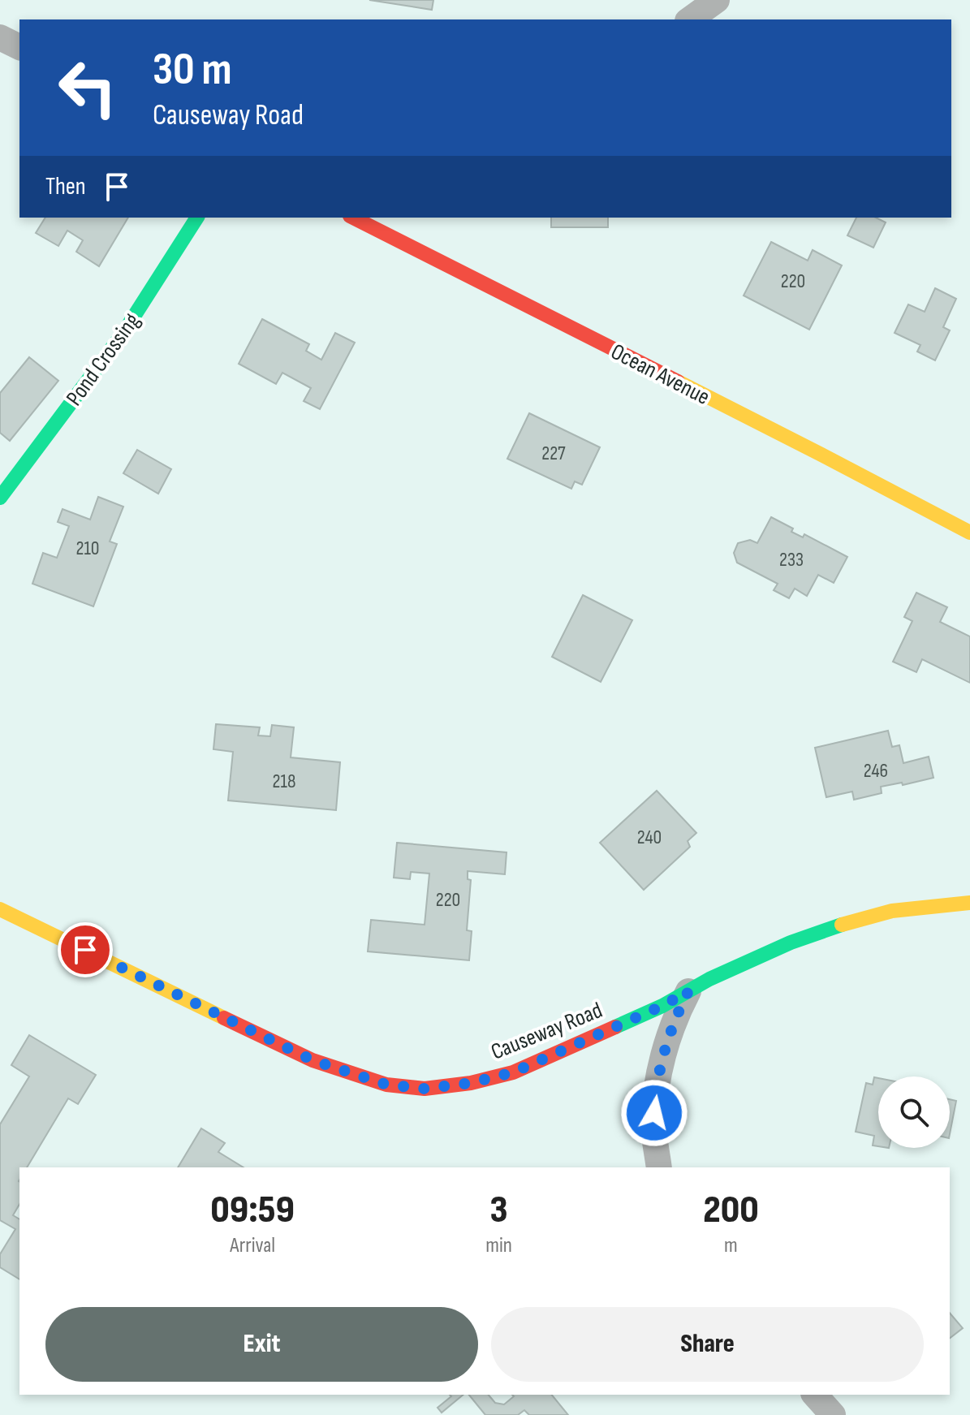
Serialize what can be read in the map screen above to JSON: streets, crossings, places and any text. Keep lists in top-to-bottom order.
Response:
{
  "streets": {
    "street": ["Pond Crossing", "Ocean Avenue", "Causeway Road"]
  },
  "house_numbers": [
    "220",
    "227",
    "210",
    "233",
    "246",
    "218",
    "240",
    "220"
  ],
  "page": {
    "turn": ["30 m", "Causeway Road"],
    "then": "Then",
    "eta": [
      "09:59",
      "Arrival",
      "3",
      "min",
      "200",
      "m"
    ],
    "buttons": ["Exit", "Share"]
  }
}
